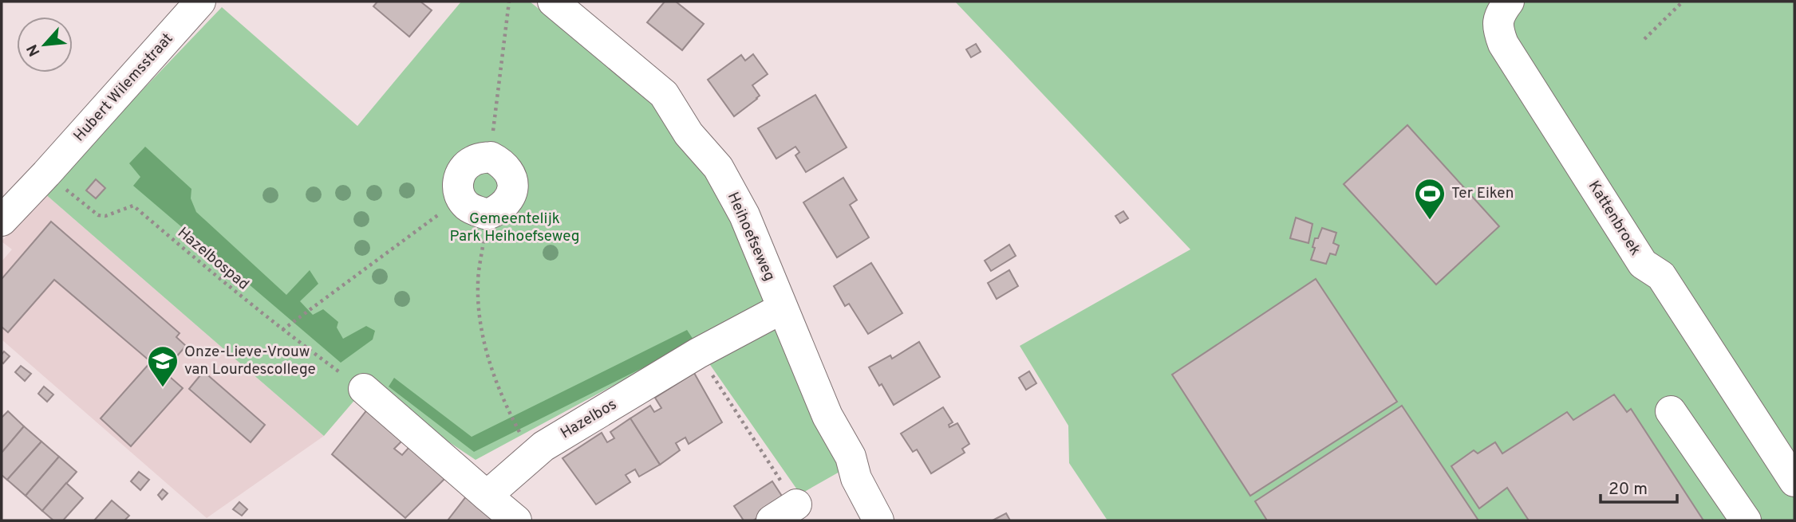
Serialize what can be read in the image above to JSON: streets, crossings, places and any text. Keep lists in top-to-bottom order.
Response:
{
  "streets": {
    "street": [
      "Hubert Wilemsstraat",
      "Kattenbroek",
      "Heihoefseweg",
      "Hazelbos"
    ],
    "path": ["Hazelbospad"]
  },
  "crossings": [
    ["Hubert Wilemsstraat", "Hazelbospad"],
    ["Heihoefseweg", "Hazelbos"]
  ],
  "parks": ["Gemeentelijk Park Heihoefseweg"],
  "places": {
    "sports": ["Ter Eiken"],
    "school or university": ["Onze-Lieve-Vrouw van Lourdescollege"]
  },
  "scale_bar": "20 m",
  "north": "bottom left"
}
